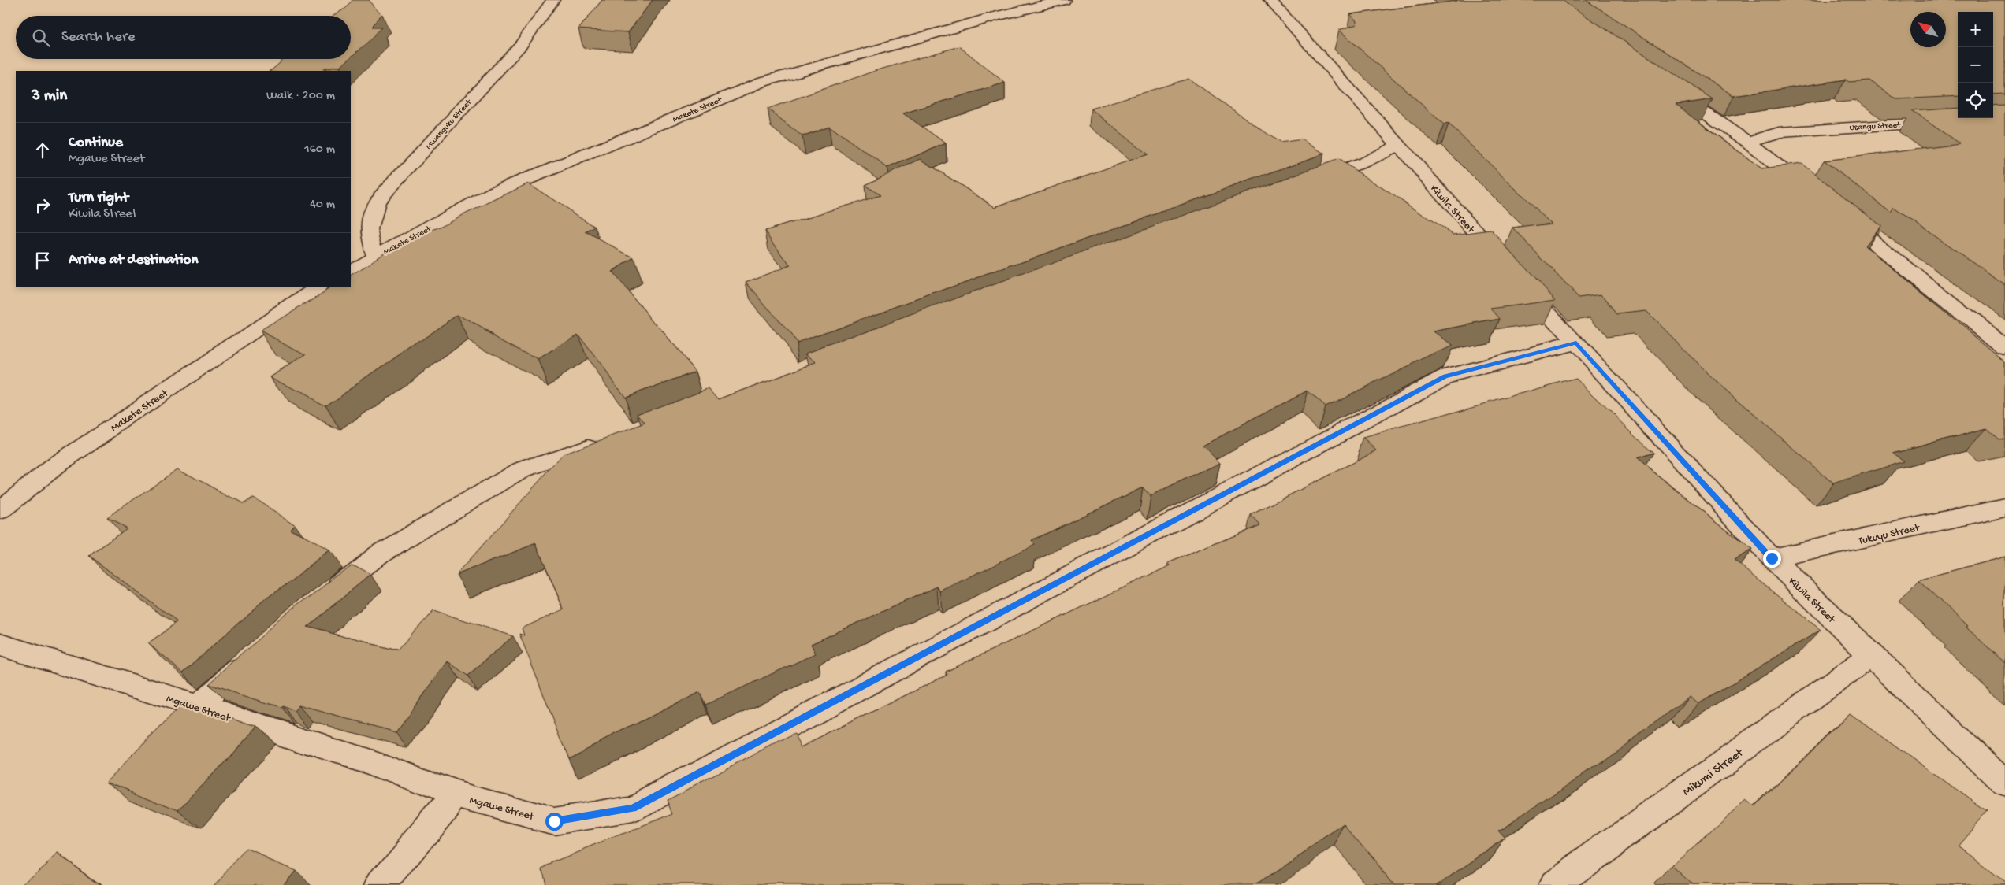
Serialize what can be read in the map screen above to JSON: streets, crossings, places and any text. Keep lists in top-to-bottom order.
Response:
{
  "streets": {
    "street": [
      "Makete Street",
      "Mwanguku Street",
      "Usangu Street",
      "Kiwila Street",
      "Tukuyu Street",
      "Mgawe Street",
      "Mikumi Street"
    ]
  },
  "crossings": [
    ["Makete Street", "Mwanguku Street"],
    ["Kiwila Street", "Tukuyu Street"],
    ["Kiwila Street", "Mgawe Street"],
    ["Kiwila Street", "Mikumi Street"]
  ],
  "north": "top left",
  "page": {
    "map_buttons": ["+", "−"],
    "search": "Search here",
    "heading": ["3 min", "Walk · 200 m"],
    "list": [
      ["Continue", "Mgawe Street", "160 m"],
      ["Turn right", "Kiwila Street", "40 m"],
      "Arrive at destination"
    ]
  }
}
